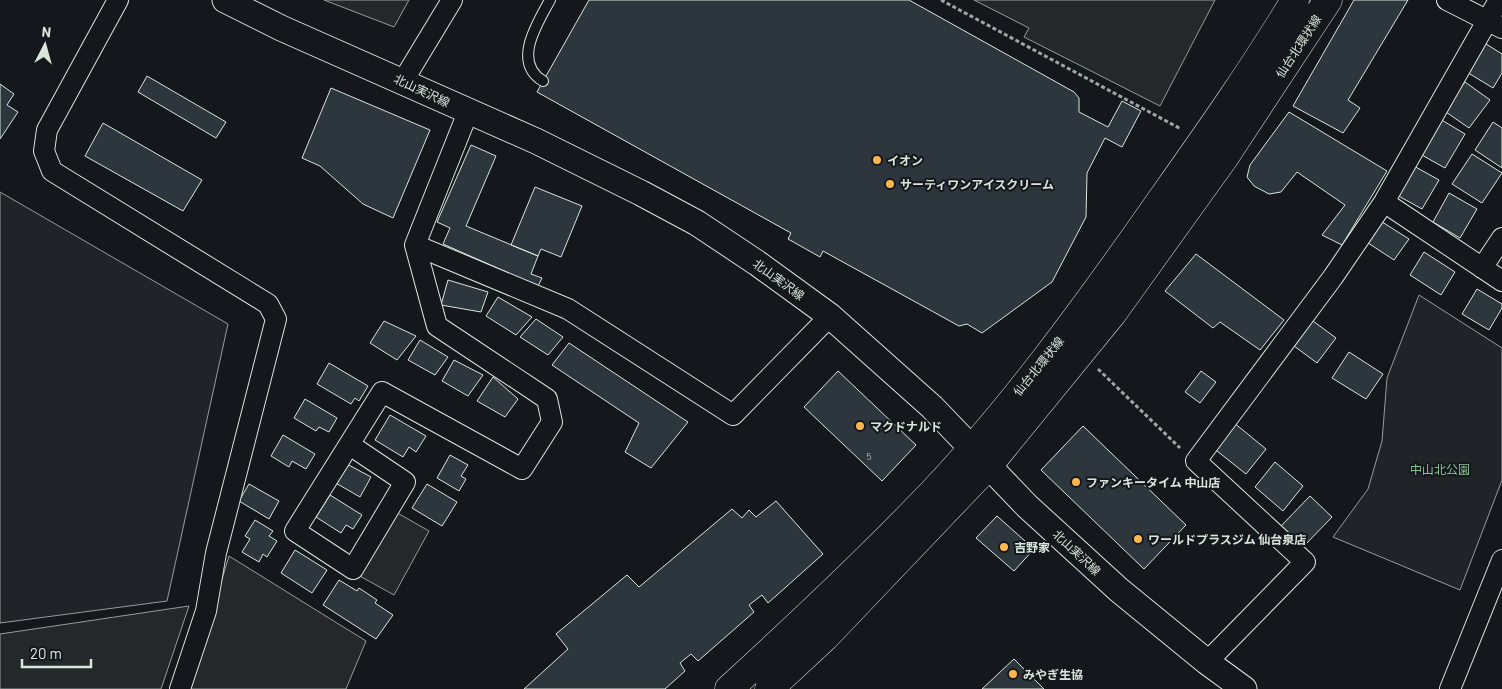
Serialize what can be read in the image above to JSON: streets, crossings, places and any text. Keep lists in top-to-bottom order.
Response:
{
  "streets": {
    "main road": ["仙台北環状線"],
    "street": ["北山実沢線"]
  },
  "crossings": [
    ["仙台北環状線", "北山実沢線"]
  ],
  "parks": ["中山北公園"],
  "places": [
    "イオン",
    "サーティワンアイスクリーム",
    "マクドナルド",
    "ファンキータイム 中山店",
    "ワールドプラスジム 仙台泉店",
    "吉野家",
    "みやぎ生協"
  ],
  "house_numbers": ["5"],
  "scale_bar": "20 m",
  "north": "top"
}
